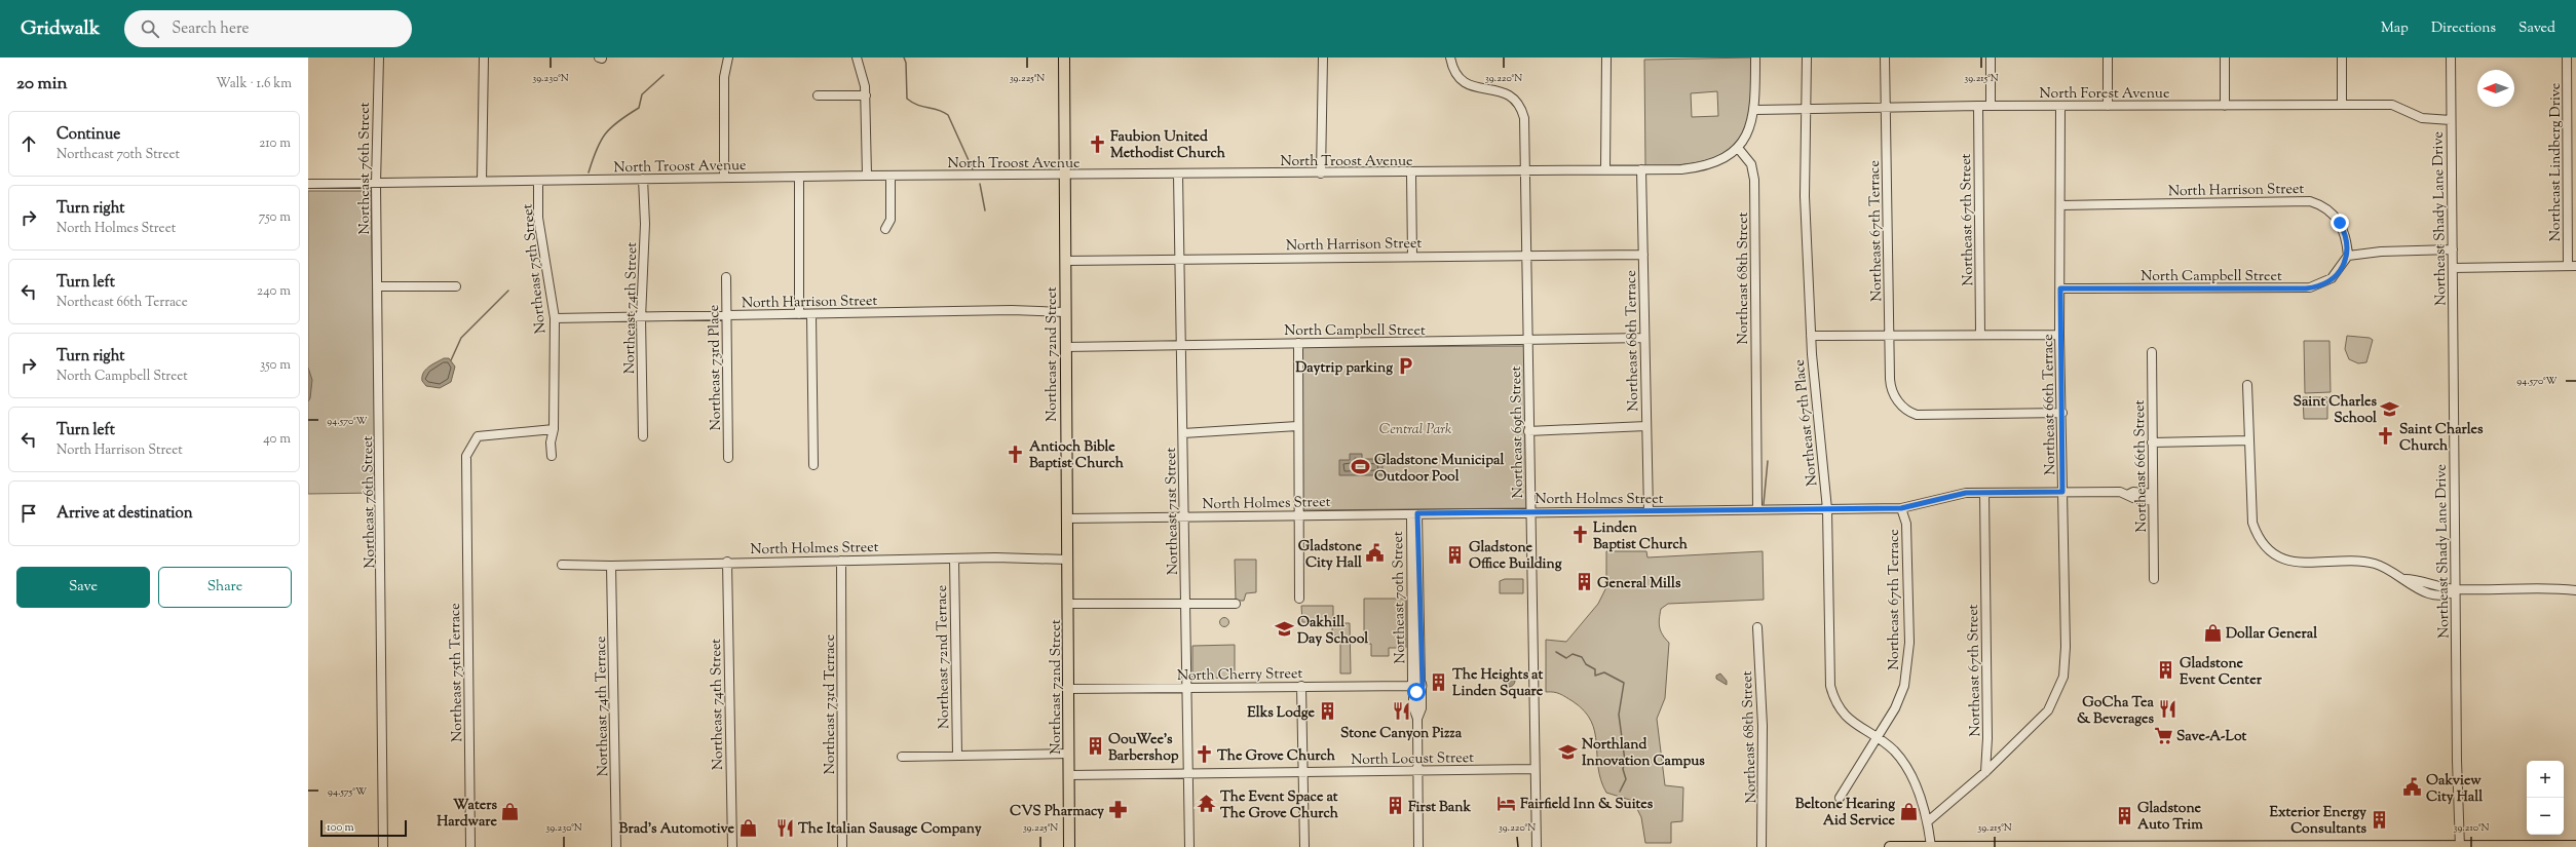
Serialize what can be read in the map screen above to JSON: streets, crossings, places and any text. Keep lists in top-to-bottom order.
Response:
{
  "streets": {
    "main road": ["Northeast 72nd Street"],
    "street": [
      "North Forest Avenue",
      "North Troost Avenue",
      "Northeast Lindberg Drive",
      "Northeast 76th Street",
      "North Harrison Street",
      "Northeast Shady Lane Drive",
      "Northeast 67th Street",
      "Northeast 67th Terrace",
      "Northeast 75th Street",
      "North Campbell Street",
      "Northeast 68th Street",
      "Northeast 74th Street",
      "Northeast 68th Terrace",
      "Northeast 73rd Place",
      "Northeast 66th Terrace",
      "Northeast 67th Place",
      "Northeast 69th Street",
      "Northeast 66th Street",
      "North Holmes Street",
      "Northeast 71st Street",
      "Northeast 70th Street",
      "Northeast 72nd Terrace",
      "Northeast 75th Terrace",
      "North Cherry Street",
      "Northeast 73rd Terrace",
      "Northeast 74th Terrace",
      "North Locust Street"
    ]
  },
  "crossings": [
    ["North Forest Avenue", "Northeast Shady Lane Drive"],
    ["North Forest Avenue", "Northeast 67th Street"],
    ["North Forest Avenue", "Northeast 67th Terrace"],
    ["North Forest Avenue", "Northeast 66th Terrace"],
    ["North Forest Avenue", "Northeast 67th Place"],
    ["North Troost Avenue", "Northeast 76th Street"],
    ["North Troost Avenue", "Northeast 75th Street"],
    ["North Troost Avenue", "Northeast 68th Street"],
    ["North Troost Avenue", "Northeast 74th Street"],
    ["North Troost Avenue", "Northeast 68th Terrace"],
    ["North Troost Avenue", "Northeast 72nd Street"],
    ["North Troost Avenue", "Northeast 69th Street"],
    ["North Troost Avenue", "Northeast 71st Street"],
    ["North Harrison Street", "Northeast 75th Street"],
    ["North Harrison Street", "North Campbell Street"],
    ["North Harrison Street", "Northeast 74th Street"],
    ["North Harrison Street", "Northeast 68th Terrace"],
    ["North Harrison Street", "Northeast 72nd Street"],
    ["North Harrison Street", "Northeast 73rd Place"],
    ["North Harrison Street", "Northeast 66th Terrace"],
    ["North Harrison Street", "Northeast 69th Street"],
    ["North Harrison Street", "Northeast 71st Street"],
    ["Northeast 67th Street", "Northeast 66th Terrace"],
    ["Northeast 67th Street", "North Holmes Street"],
    ["Northeast 67th Terrace", "Northeast 66th Terrace"],
    ["Northeast 67th Terrace", "Northeast 67th Place"],
    ["Northeast 67th Terrace", "North Holmes Street"],
    ["Northeast 75th Street", "Northeast 75th Terrace"],
    ["North Campbell Street", "Northeast 68th Terrace"],
    ["North Campbell Street", "Northeast 72nd Street"],
    ["North Campbell Street", "Northeast 66th Terrace"],
    ["North Campbell Street", "Northeast 69th Street"],
    ["North Campbell Street", "Northeast 71st Street"],
    ["Northeast 68th Street", "North Holmes Street"],
    ["Northeast 74th Street", "North Holmes Street"],
    ["Northeast 68th Terrace", "North Holmes Street"],
    ["Northeast 72nd Street", "North Holmes Street"],
    ["Northeast 72nd Street", "North Cherry Street"],
    ["Northeast 72nd Street", "North Locust Street"],
    ["Northeast 66th Terrace", "North Holmes Street"],
    ["Northeast 67th Place", "North Holmes Street"],
    ["Northeast 69th Street", "North Holmes Street"],
    ["Northeast 69th Street", "North Locust Street"],
    ["Northeast 66th Street", "North Holmes Street"],
    ["North Holmes Street", "Northeast 71st Street"],
    ["North Holmes Street", "Northeast 70th Street"],
    ["North Holmes Street", "Northeast 72nd Terrace"],
    ["North Holmes Street", "Northeast 73rd Terrace"],
    ["North Holmes Street", "Northeast 74th Terrace"],
    ["Northeast 71st Street", "North Cherry Street"],
    ["Northeast 71st Street", "North Locust Street"],
    ["Northeast 70th Street", "North Cherry Street"],
    ["Northeast 70th Street", "North Locust Street"]
  ],
  "parks": ["Central Park"],
  "places": {
    "church": [
      "Faubion United Methodist Church",
      "Saint Charles Church",
      "Antioch Bible Baptist Church",
      "Linden Baptist Church",
      "The Grove Church"
    ],
    "parking": ["Daytrip parking"],
    "school or university": ["Saint Charles School", "Oakhill Day School", "Northland Innovation Campus"],
    "sports": ["Gladstone Municipal Outdoor Pool"],
    "public building": ["Gladstone City Hall", "Oakview City Hall"],
    "building": [
      "Gladstone Office Building",
      "General Mills",
      "Gladstone Event Center",
      "The Heights at Linden Square",
      "Elks Lodge",
      "OouWee's Barbershop",
      "First Bank",
      "Gladstone Auto Trim",
      "Exterior Energy Consultants"
    ],
    "shop": [
      "Dollar General",
      "Beltone Hearing Aid Service",
      "Waters Hardware",
      "Brad's Automotive"
    ],
    "restaurant": ["GoCha Tea & Beverages", "Stone Canyon Pizza", "The Italian Sausage Company"],
    "supermarket": ["Save-A-Lot"],
    "hotel": ["Fairfield Inn & Suites"],
    "temple": ["The Event Space at The Grove Church"],
    "pharmacy": ["CVS Pharmacy"]
  },
  "scale_bar": "100 m",
  "north": "left",
  "page": {
    "header": "Gridwalk",
    "search": "Search here",
    "nav": ["Map", "Directions", "Saved"],
    "heading": ["20 min", "Walk · 1.6 km"],
    "list": [
      ["Continue", "Northeast 70th Street", "210 m"],
      ["Turn right", "North Holmes Street", "750 m"],
      ["Turn left", "Northeast 66th Terrace", "240 m"],
      ["Turn right", "North Campbell Street", "350 m"],
      ["Turn left", "North Harrison Street", "40 m"],
      "Arrive at destination"
    ],
    "buttons": ["Save", "Share"],
    "map_buttons": ["+", "−"],
    "scale": "100 m"
  },
  "coordinates": [
    "39.230°N",
    "39.225°N",
    "39.220°N",
    "39.215°N",
    "94.570°W",
    "94.575°W",
    "39.210°N"
  ]
}
